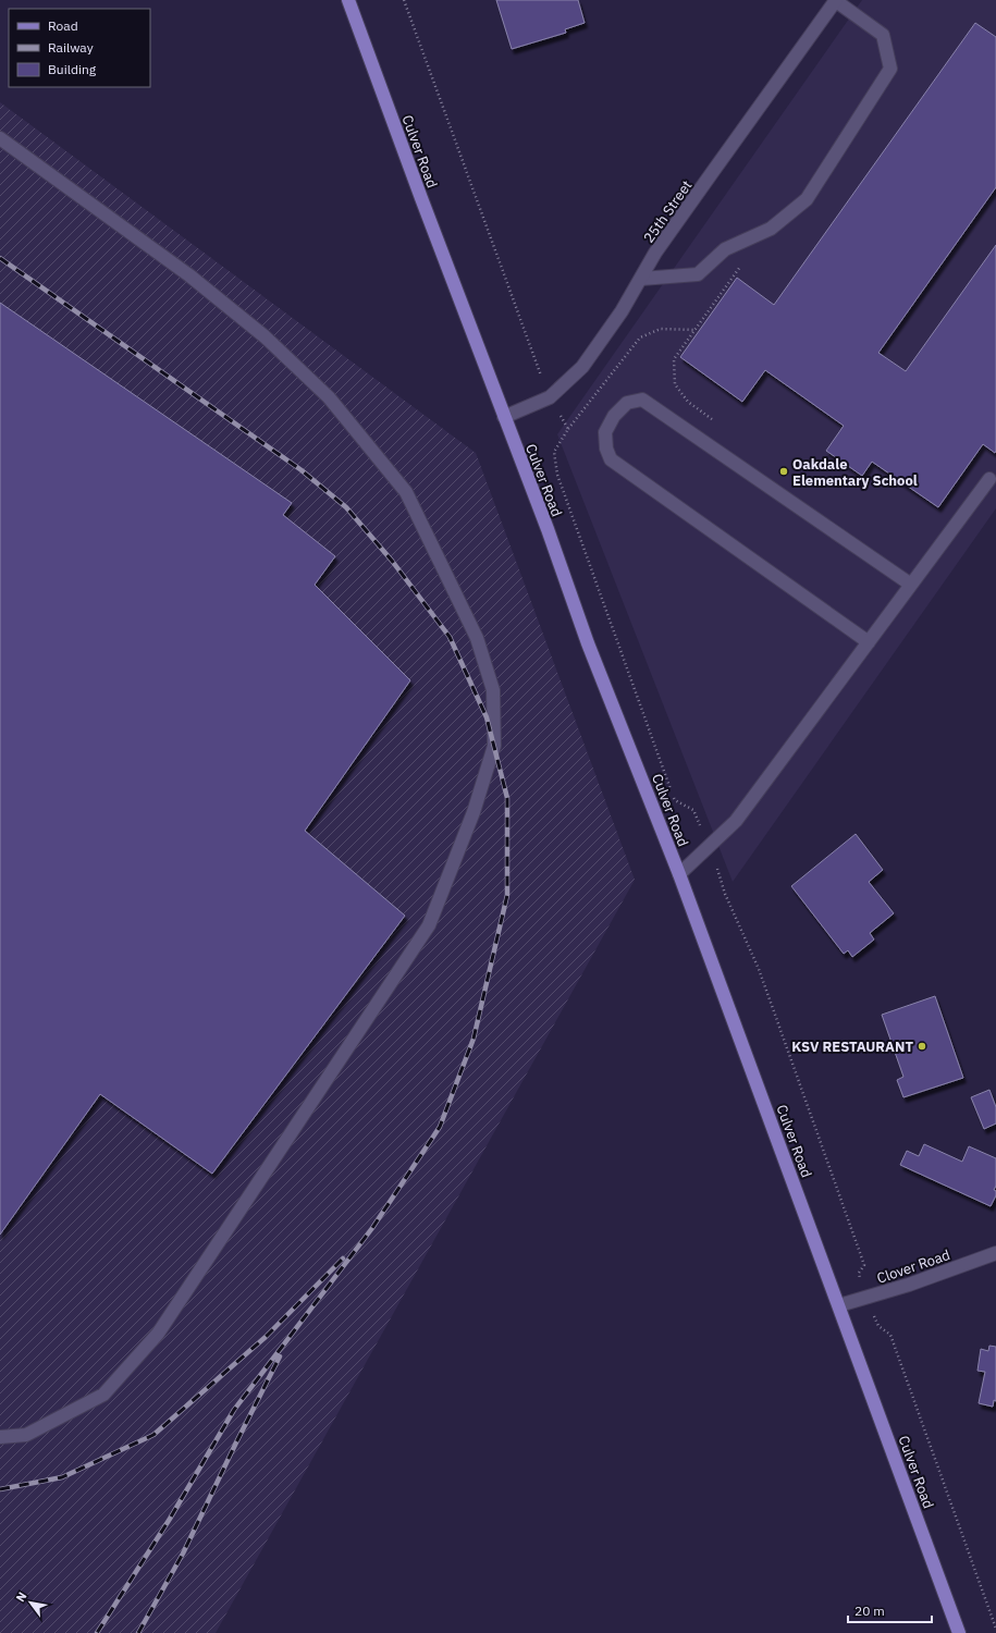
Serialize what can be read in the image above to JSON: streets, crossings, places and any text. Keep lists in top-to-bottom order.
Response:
{
  "streets": {
    "main road": ["Culver Road"],
    "street": ["25th Street", "Clover Road"]
  },
  "crossings": [
    ["Culver Road", "25th Street"],
    ["Culver Road", "Clover Road"]
  ],
  "places": ["Oakdale Elementary School", "KSV RESTAURANT"],
  "legend": ["Road", "Railway", "Building"],
  "scale_bar": "20 m",
  "north": "top left"
}
